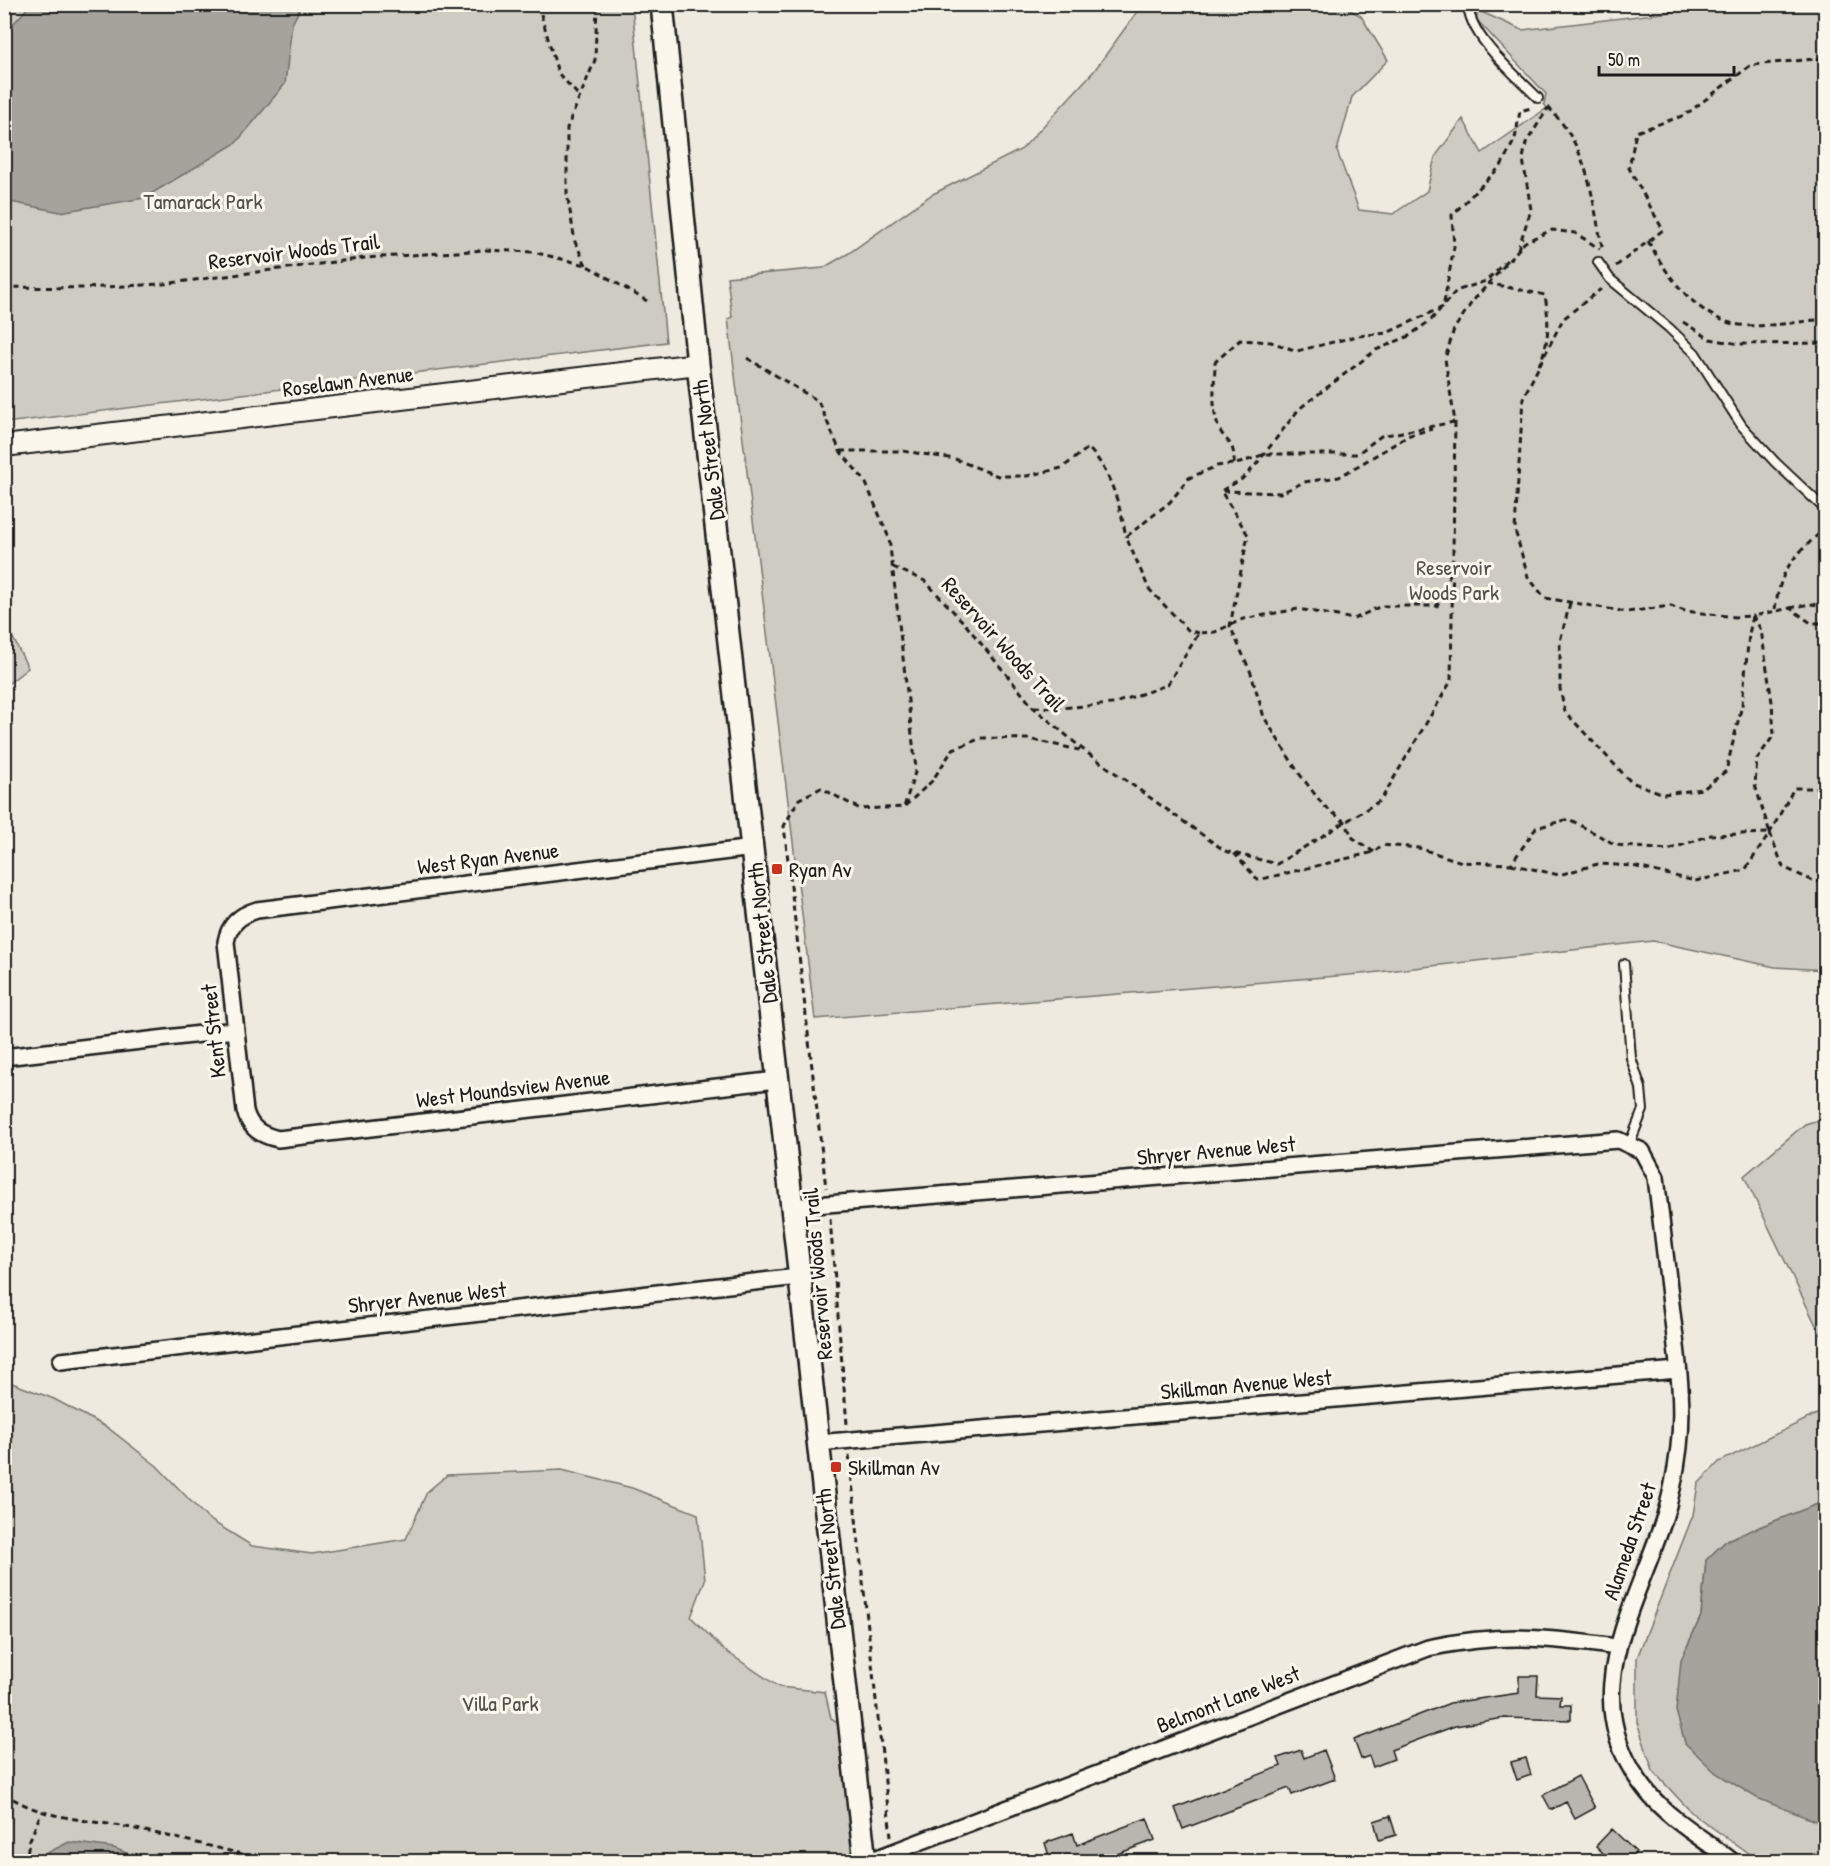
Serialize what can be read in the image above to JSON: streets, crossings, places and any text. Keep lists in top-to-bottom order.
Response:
{
  "streets": {
    "main road": ["Dale Street North"],
    "street": [
      "Roselawn Avenue",
      "West Ryan Avenue",
      "Kent Street",
      "West Moundsview Avenue",
      "Shryer Avenue West",
      "Skillman Avenue West",
      "Alameda Street",
      "Belmont Lane West"
    ],
    "path": ["Reservoir Woods Trail"]
  },
  "crossings": [
    ["Reservoir Woods Trail", "Shryer Avenue West"],
    ["Reservoir Woods Trail", "Skillman Avenue West"],
    ["Reservoir Woods Trail", "Belmont Lane West"],
    ["Roselawn Avenue", "Dale Street North"],
    ["Dale Street North", "West Ryan Avenue"],
    ["Dale Street North", "West Moundsview Avenue"],
    ["Dale Street North", "Shryer Avenue West"],
    ["Dale Street North", "Skillman Avenue West"],
    ["Dale Street North", "Belmont Lane West"],
    ["West Ryan Avenue", "Kent Street"],
    ["Kent Street", "West Moundsview Avenue"],
    ["Shryer Avenue West", "Alameda Street"],
    ["Skillman Avenue West", "Alameda Street"],
    ["Alameda Street", "Belmont Lane West"]
  ],
  "parks": ["Tamarack Park", "Reservoir Woods Park", "Villa Park"],
  "places": {
    "transit": ["Ryan Av", "Skillman Av"]
  },
  "scale_bar": "50 m"
}
